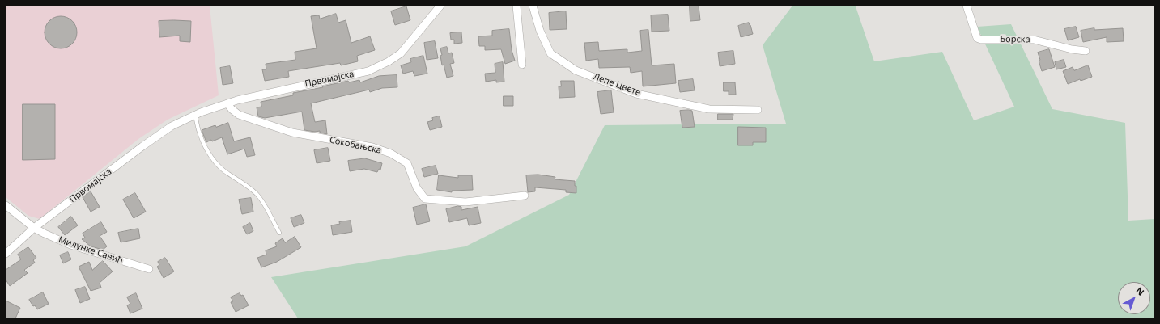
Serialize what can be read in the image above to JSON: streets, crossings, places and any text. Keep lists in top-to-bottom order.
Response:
{
  "streets": {
    "street": [
      "Борска",
      "Првомајска",
      "Лепе Цвете",
      "Сокобањска",
      "Милунке Савић"
    ]
  },
  "crossings": [
    ["Првомајска", "Сокобањска"],
    ["Првомајска", "Милунке Савић"]
  ],
  "north": "top right"
}
